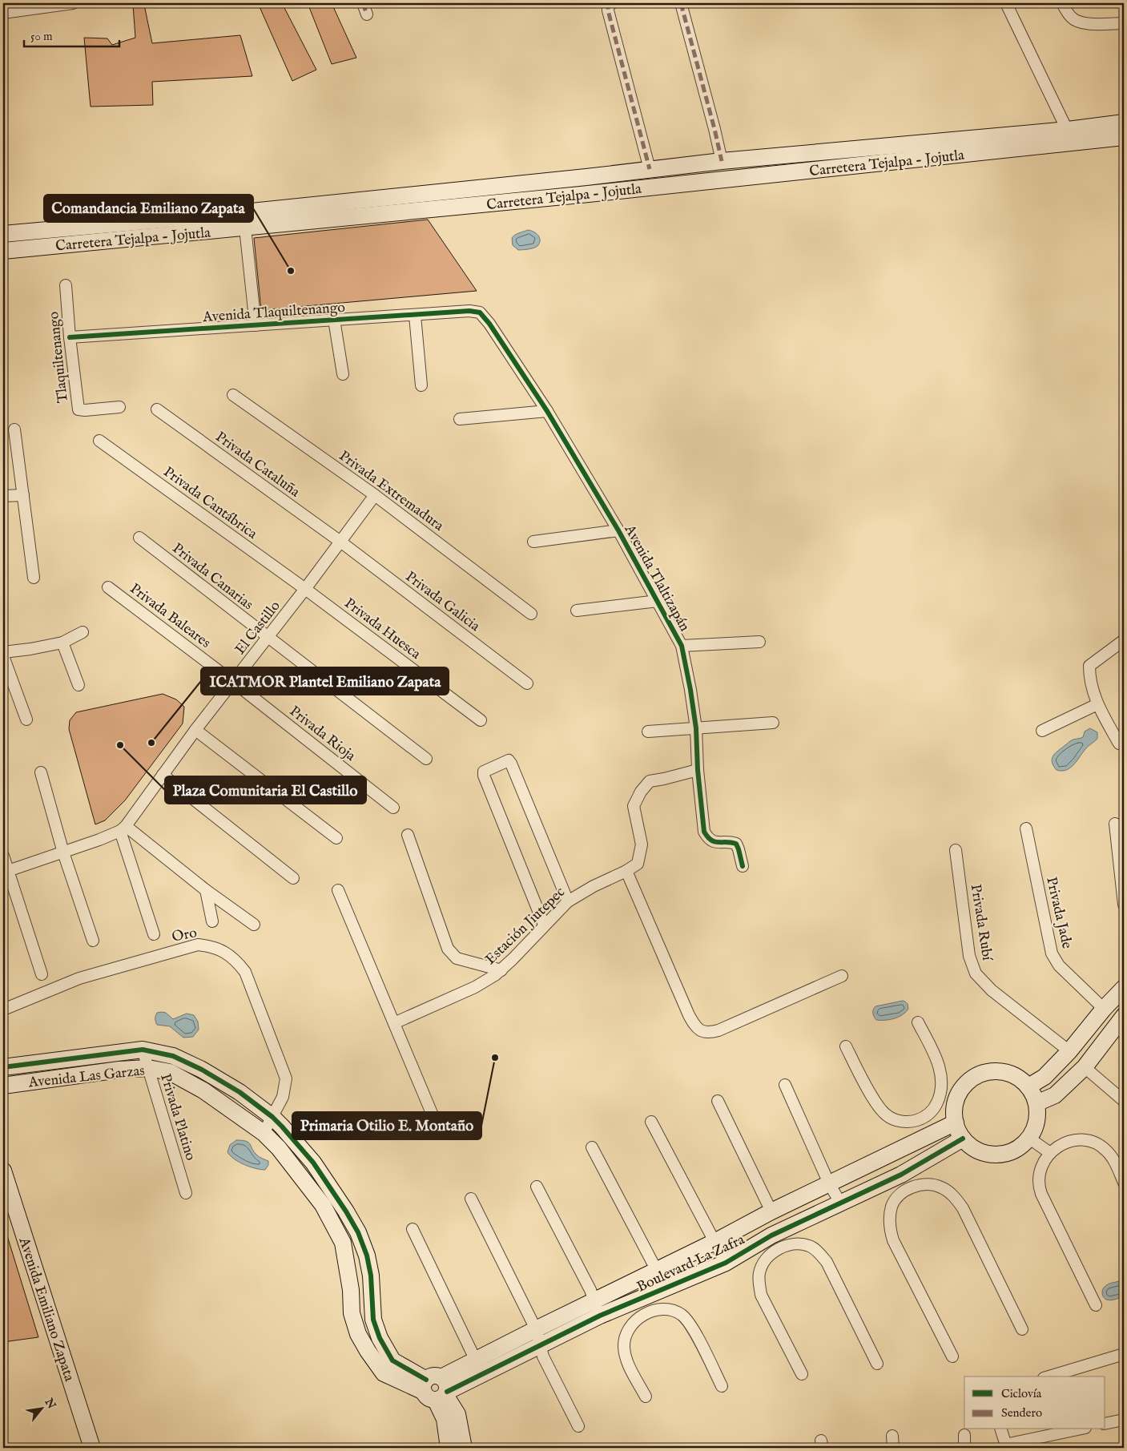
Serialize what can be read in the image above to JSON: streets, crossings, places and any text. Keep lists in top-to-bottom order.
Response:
{
  "streets": {
    "street": [
      "Carretera Tejalpa - Jojutla",
      "Avenida Tlaquiltenango",
      "Tlaquiltenango",
      "Privada Cataluña",
      "Privada Extremadura",
      "Privada Cantábrica",
      "Privada Canarias",
      "Avenida Tlaltizapán",
      "Privada Galicia",
      "Privada Baleares",
      "El Castillo",
      "Privada Huesca",
      "Privada Rioja",
      "Privada Jade",
      "Privada Rubí",
      "Estación Jiutepec",
      "Oro",
      "Avenida Las Garzas",
      "Privada Platino",
      "Boulevard La Zafra",
      "Avenida Emiliano Zapata"
    ]
  },
  "crossings": [
    ["Avenida Tlaquiltenango", "Tlaquiltenango"],
    ["Avenida Tlaquiltenango", "Avenida Tlaltizapán"],
    ["Privada Cataluña", "Privada Galicia"],
    ["Privada Cataluña", "El Castillo"],
    ["Privada Extremadura", "El Castillo"],
    ["Privada Cantábrica", "El Castillo"],
    ["Privada Cantábrica", "Privada Huesca"],
    ["Privada Canarias", "El Castillo"],
    ["Avenida Tlaltizapán", "Estación Jiutepec"],
    ["Privada Galicia", "El Castillo"],
    ["Privada Baleares", "El Castillo"],
    ["Privada Baleares", "Privada Rioja"],
    ["El Castillo", "Privada Huesca"],
    ["El Castillo", "Privada Rioja"],
    ["Oro", "Avenida Las Garzas"],
    ["Avenida Las Garzas", "Privada Platino"],
    ["Avenida Las Garzas", "Boulevard La Zafra"]
  ],
  "places": [
    "Comandancia Emiliano Zapata",
    "ICATMOR Plantel Emiliano Zapata",
    "Plaza Comunitaria El Castillo",
    "Primaria Otilio E. Montaño"
  ],
  "legend": ["Ciclovía", "Sendero"],
  "scale_bar": "50 m",
  "north": "top right"
}
